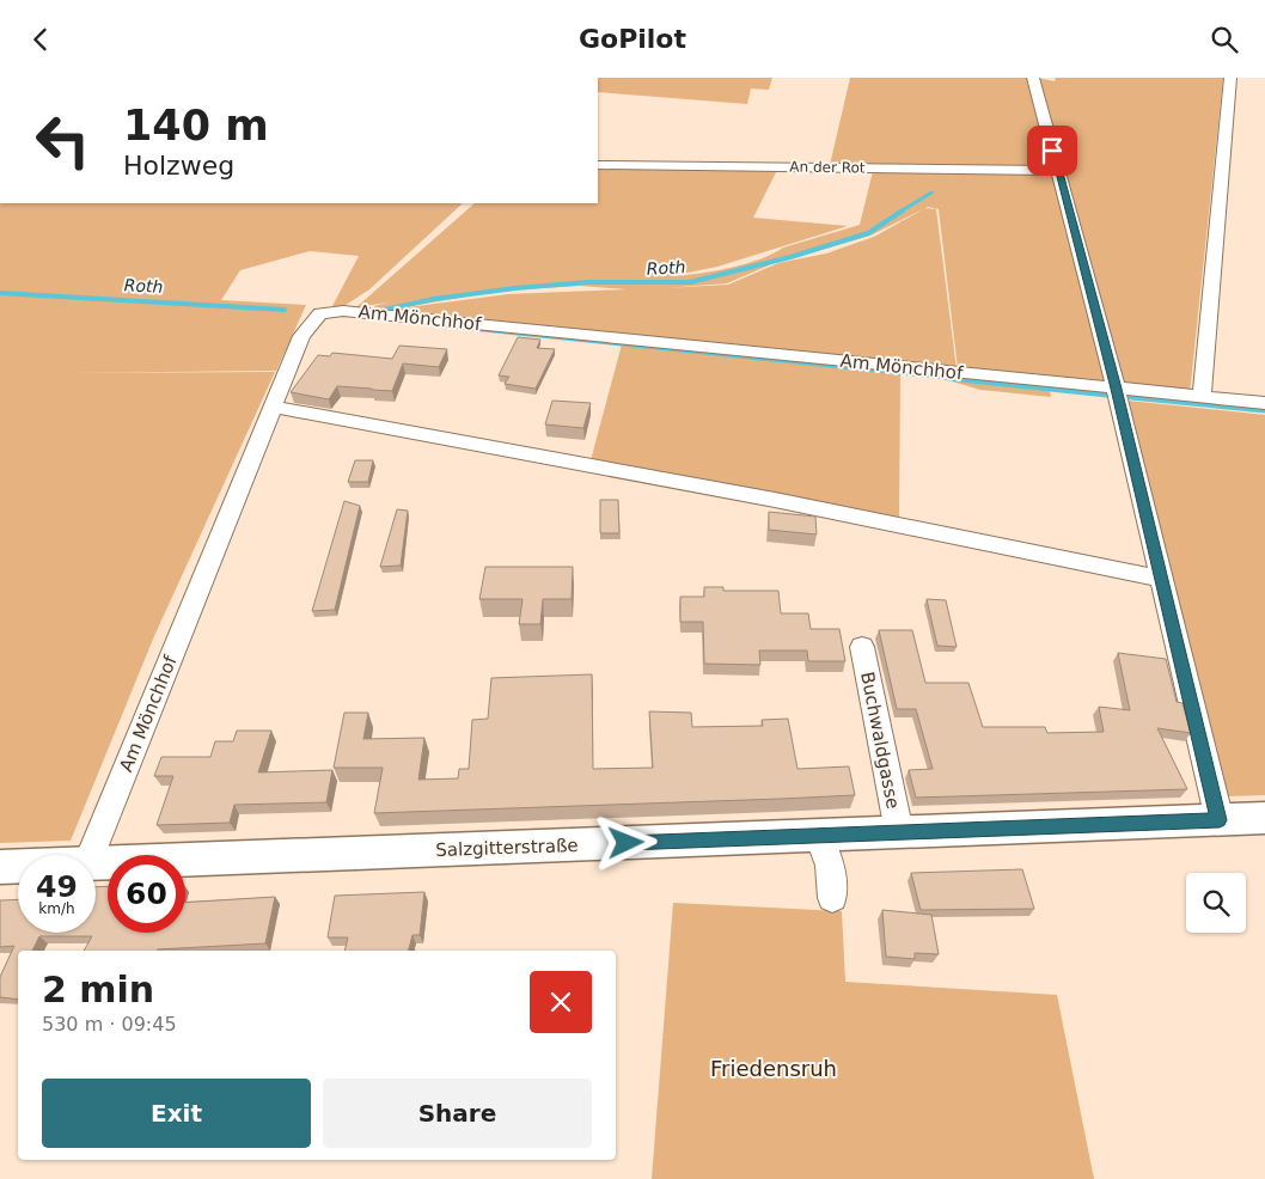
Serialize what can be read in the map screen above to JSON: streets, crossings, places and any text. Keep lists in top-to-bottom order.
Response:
{
  "streets": {
    "main road": ["Salzgitterstraße"],
    "street": ["An der Rot", "Am Mönchhof", "Buchwaldgasse"]
  },
  "crossings": [
    ["Buchwaldgasse", "Salzgitterstraße"]
  ],
  "water": ["Roth"],
  "parks": ["Friedensruh"],
  "page": {
    "header": "GoPilot",
    "turn": ["140 m", "Holzweg"],
    "speed": "49 km/h",
    "limit": "60",
    "heading": ["2 min", "530 m · 09:45"],
    "buttons": ["Exit", "Share"]
  }
}
